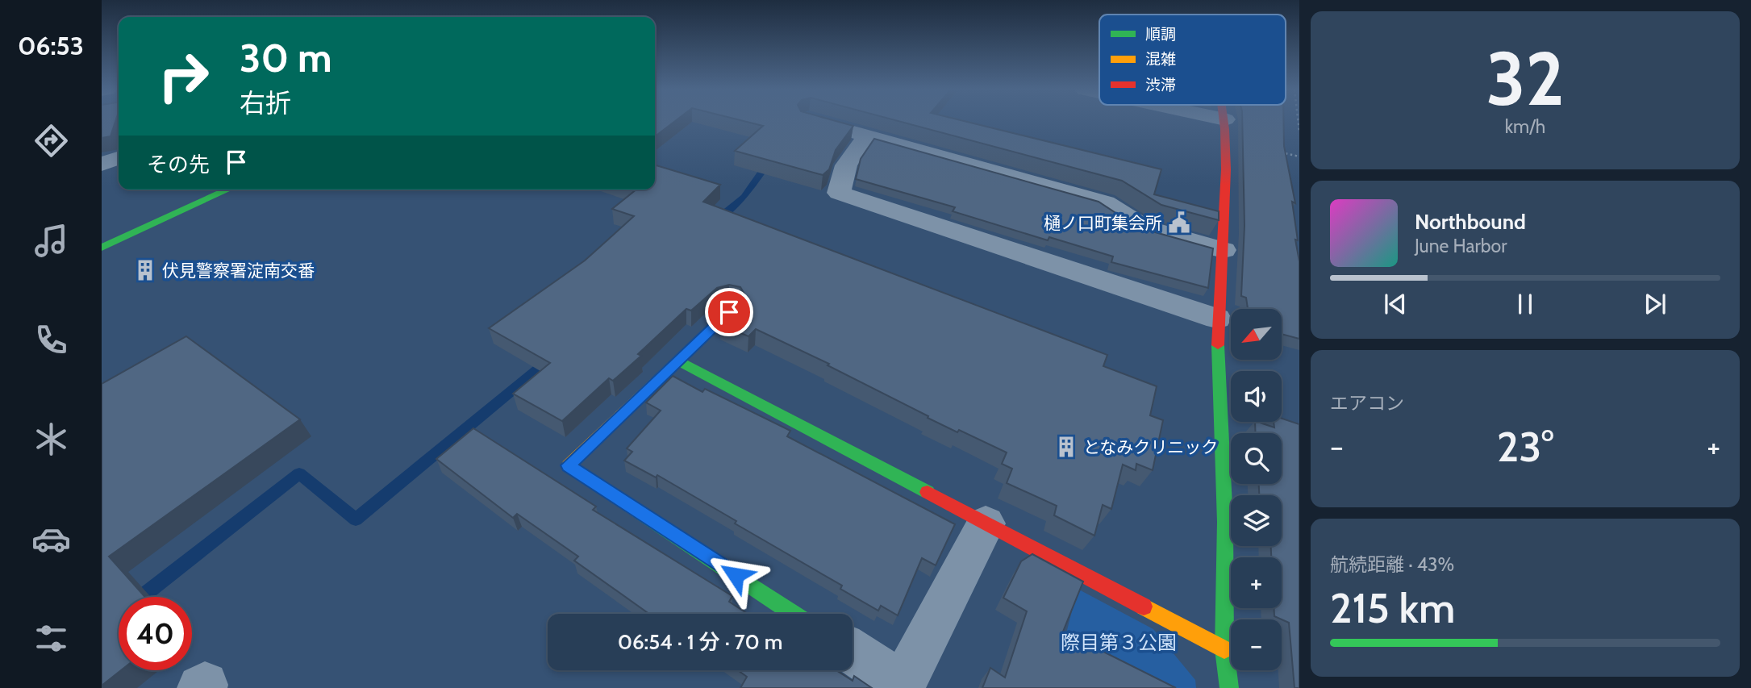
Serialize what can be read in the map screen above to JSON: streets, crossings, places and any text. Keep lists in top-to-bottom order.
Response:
{
  "parks": ["際目第３公園"],
  "places": {
    "public building": ["樋ノ口町集会所"],
    "building": ["伏見警察署淀南交番", "となみクリニック"]
  },
  "legend": ["順調", "混雑", "渋滞"],
  "north": "bottom left",
  "page": {
    "tabs": "06:53",
    "tile": [
      ["32", "km/h"],
      "エアコン",
      ["航続距離 · 43%", "215 km"]
    ],
    "turn": ["30 m", "右折"],
    "then": "その先",
    "song": ["Northbound", "June Harbor"],
    "map_buttons": ["+", "−"],
    "heat": ["−", "23°", "+"],
    "limit": "40",
    "trip": "06:54 · 1 分 · 70 m"
  }
}
